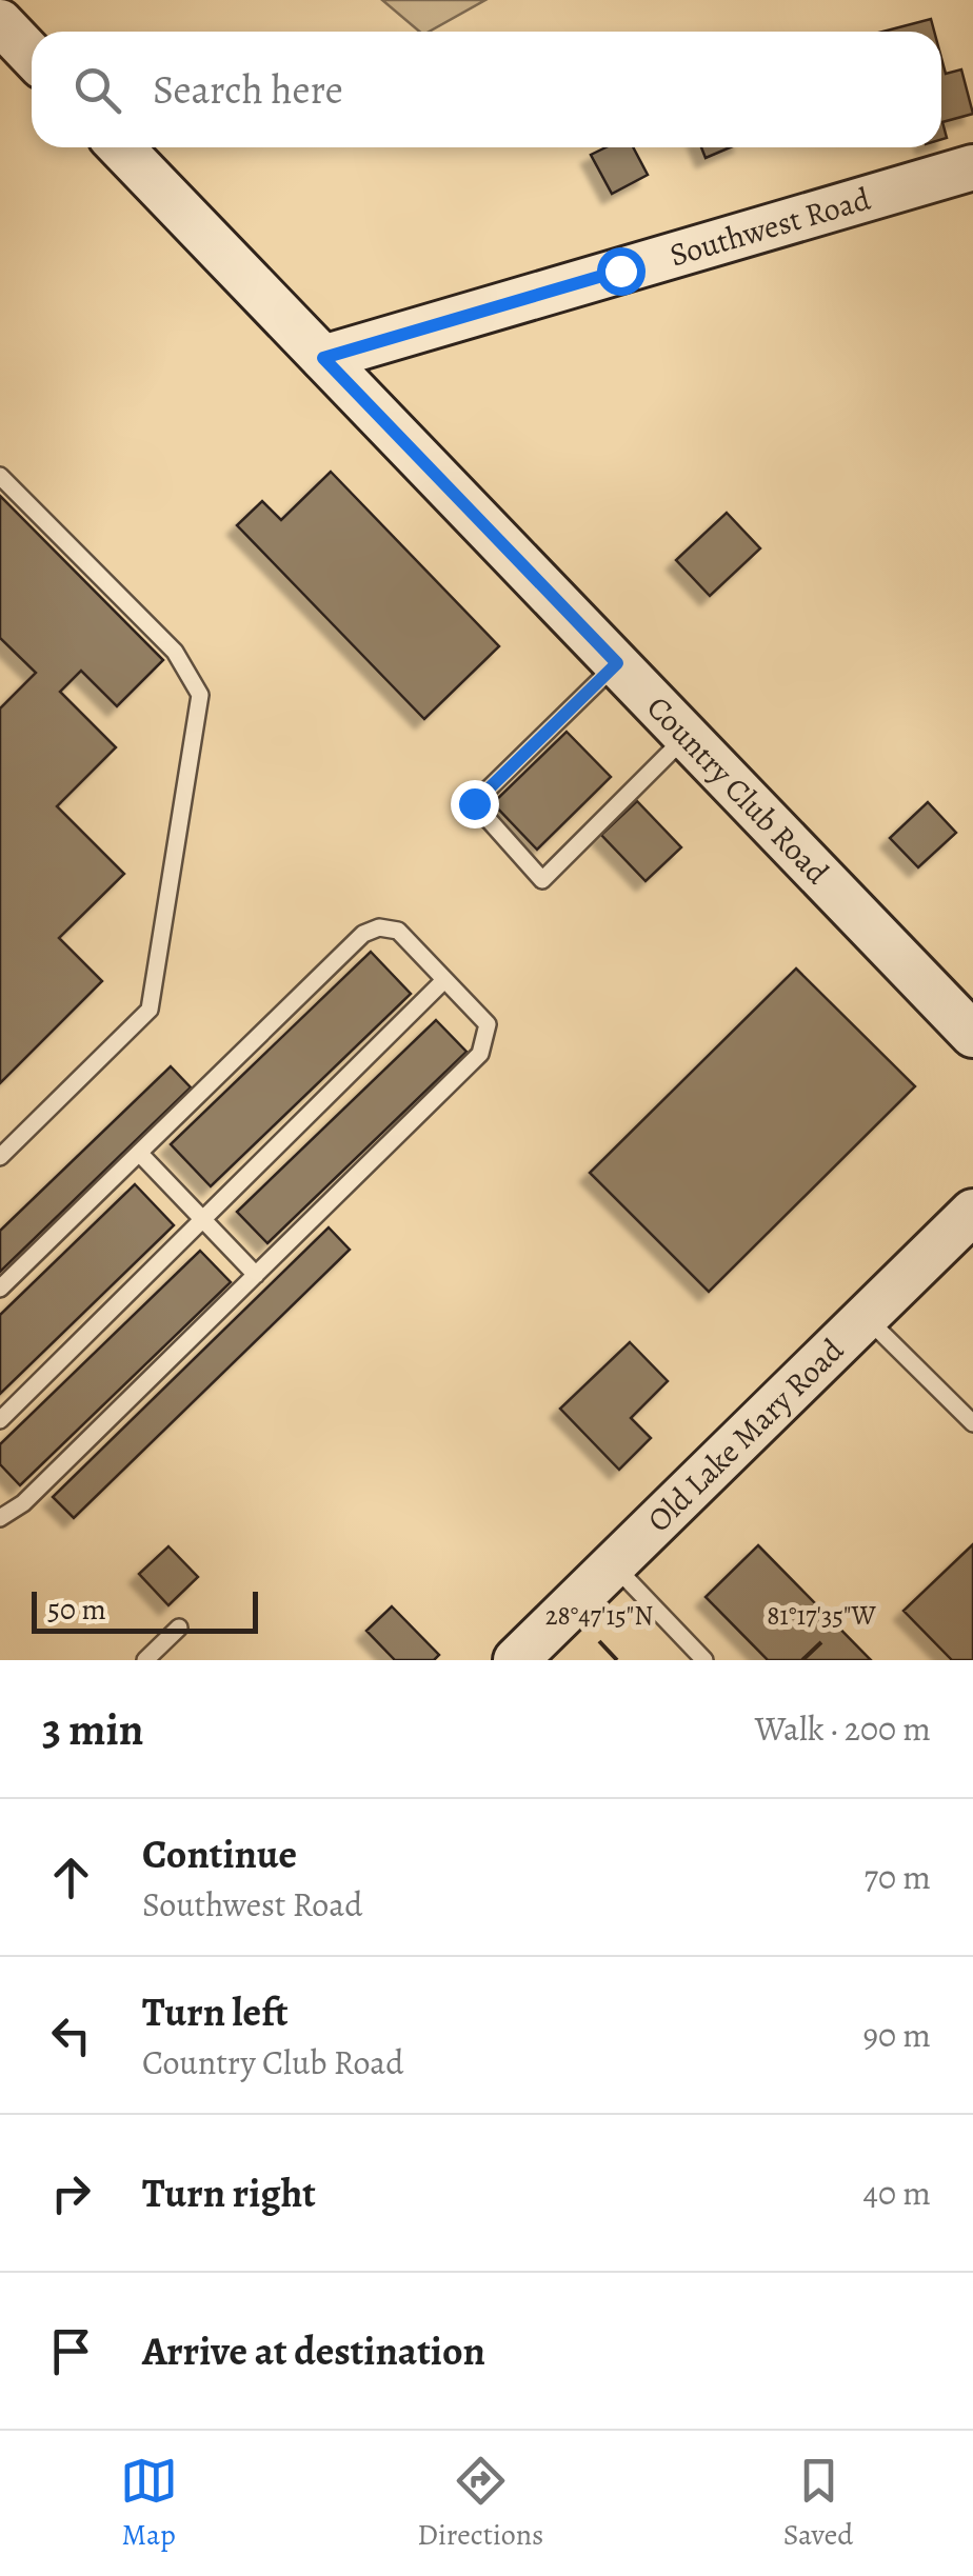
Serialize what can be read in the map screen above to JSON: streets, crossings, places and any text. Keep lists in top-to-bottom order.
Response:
{
  "streets": {
    "street": ["Southwest Road", "Country Club Road", "Old Lake Mary Road"]
  },
  "crossings": [
    ["Southwest Road", "Country Club Road"]
  ],
  "scale_bar": "50 m",
  "page": {
    "search": "Search here",
    "scale": "50 m",
    "heading": ["3 min", "Walk · 200 m"],
    "list": [
      ["Continue", "Southwest Road", "70 m"],
      ["Turn left", "Country Club Road", "90 m"],
      ["Turn right", "40 m"],
      "Arrive at destination"
    ],
    "nav": ["Map", "Directions", "Saved"]
  },
  "coordinates": ["28°47'15\"N", "81°17'35\"W"]
}
